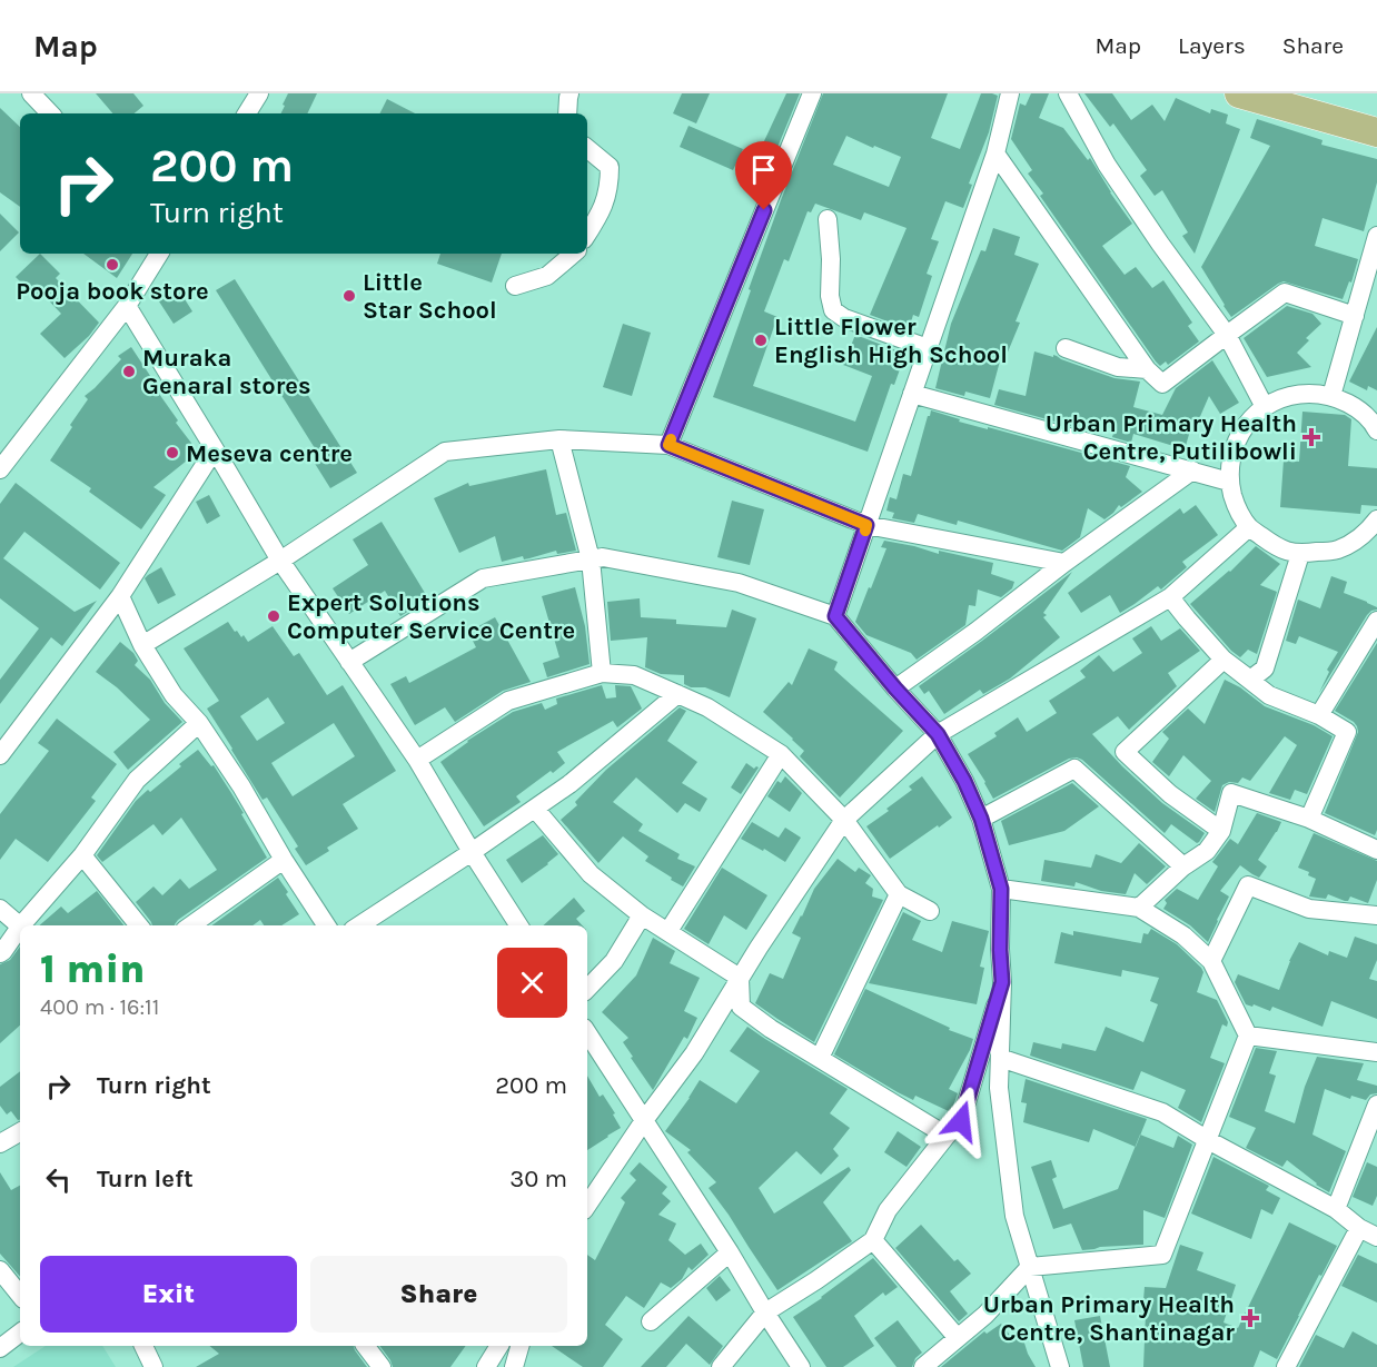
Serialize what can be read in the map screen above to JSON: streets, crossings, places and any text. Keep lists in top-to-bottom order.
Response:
{
  "places": {
    "other": [
      "Pooja book store",
      "Little Star School",
      "Little Flower English High School",
      "Muraka Genaral stores",
      "Meseva centre",
      "Expert Solutions Computer Service Centre"
    ],
    "health": ["Urban Primary Health Centre, Putilibowli", "Urban Primary Health Centre, Shantinagar"]
  },
  "page": {
    "header": "Map",
    "nav": ["Map", "Layers", "Share"],
    "turn": ["200 m", "Turn right"],
    "heading": ["1 min", "400 m · 16:11"],
    "list": [
      {
        "name": "Turn right",
        "value": "200 m"
      },
      {
        "name": "Turn left",
        "value": "30 m"
      }
    ],
    "buttons": ["Exit", "Share"]
  }
}
